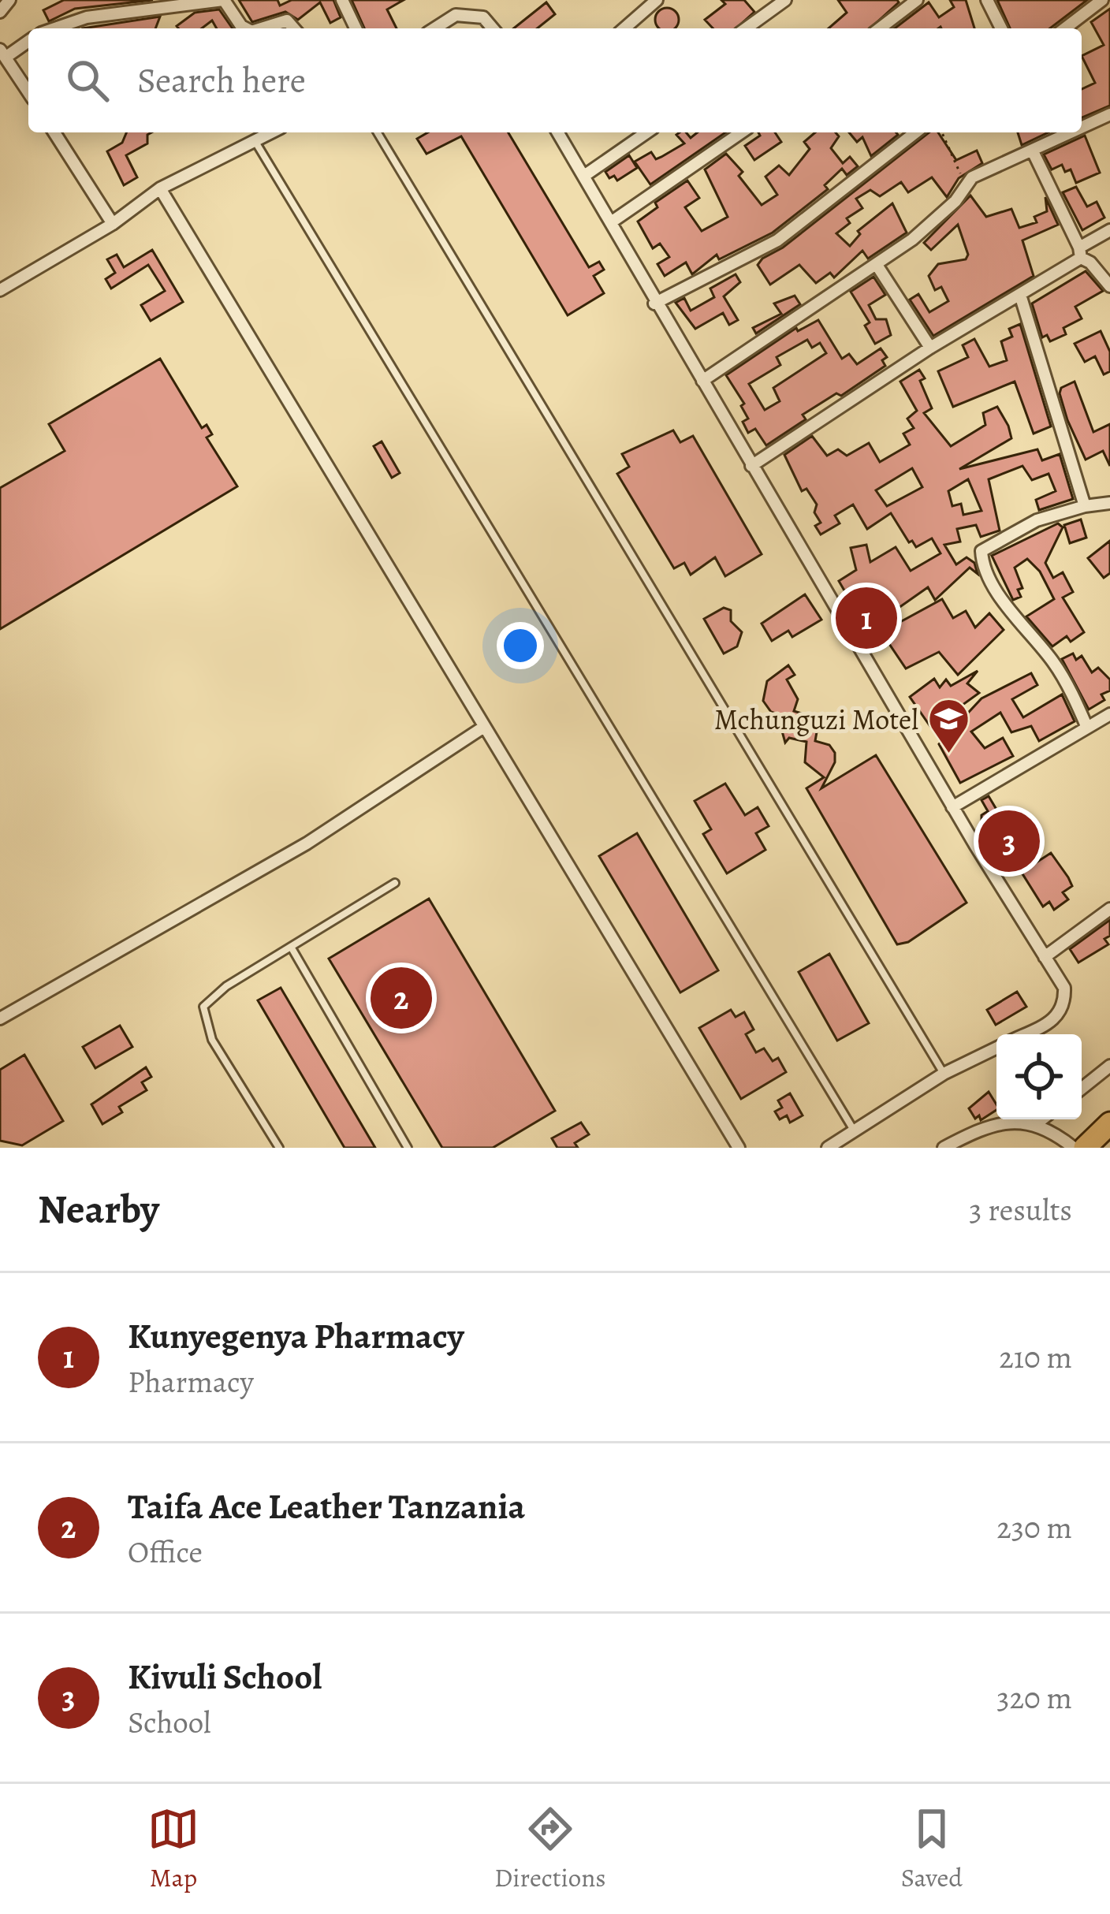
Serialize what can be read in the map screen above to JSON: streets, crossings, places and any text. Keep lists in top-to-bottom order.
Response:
{
  "places": {
    "school or university": ["Mchunguzi Motel"]
  },
  "page": {
    "search": "Search here",
    "pins": ["1", "3", "2"],
    "heading": ["Nearby", "3 results"],
    "list": [
      {
        "mark": "1",
        "name": "Kunyegenya Pharmacy",
        "note": "Pharmacy",
        "value": "210 m"
      },
      {
        "mark": "2",
        "name": "Taifa Ace Leather Tanzania",
        "note": "Office",
        "value": "230 m"
      },
      {
        "mark": "3",
        "name": "Kivuli School",
        "note": "School",
        "value": "320 m"
      }
    ],
    "nav": ["Map", "Directions", "Saved"]
  }
}
